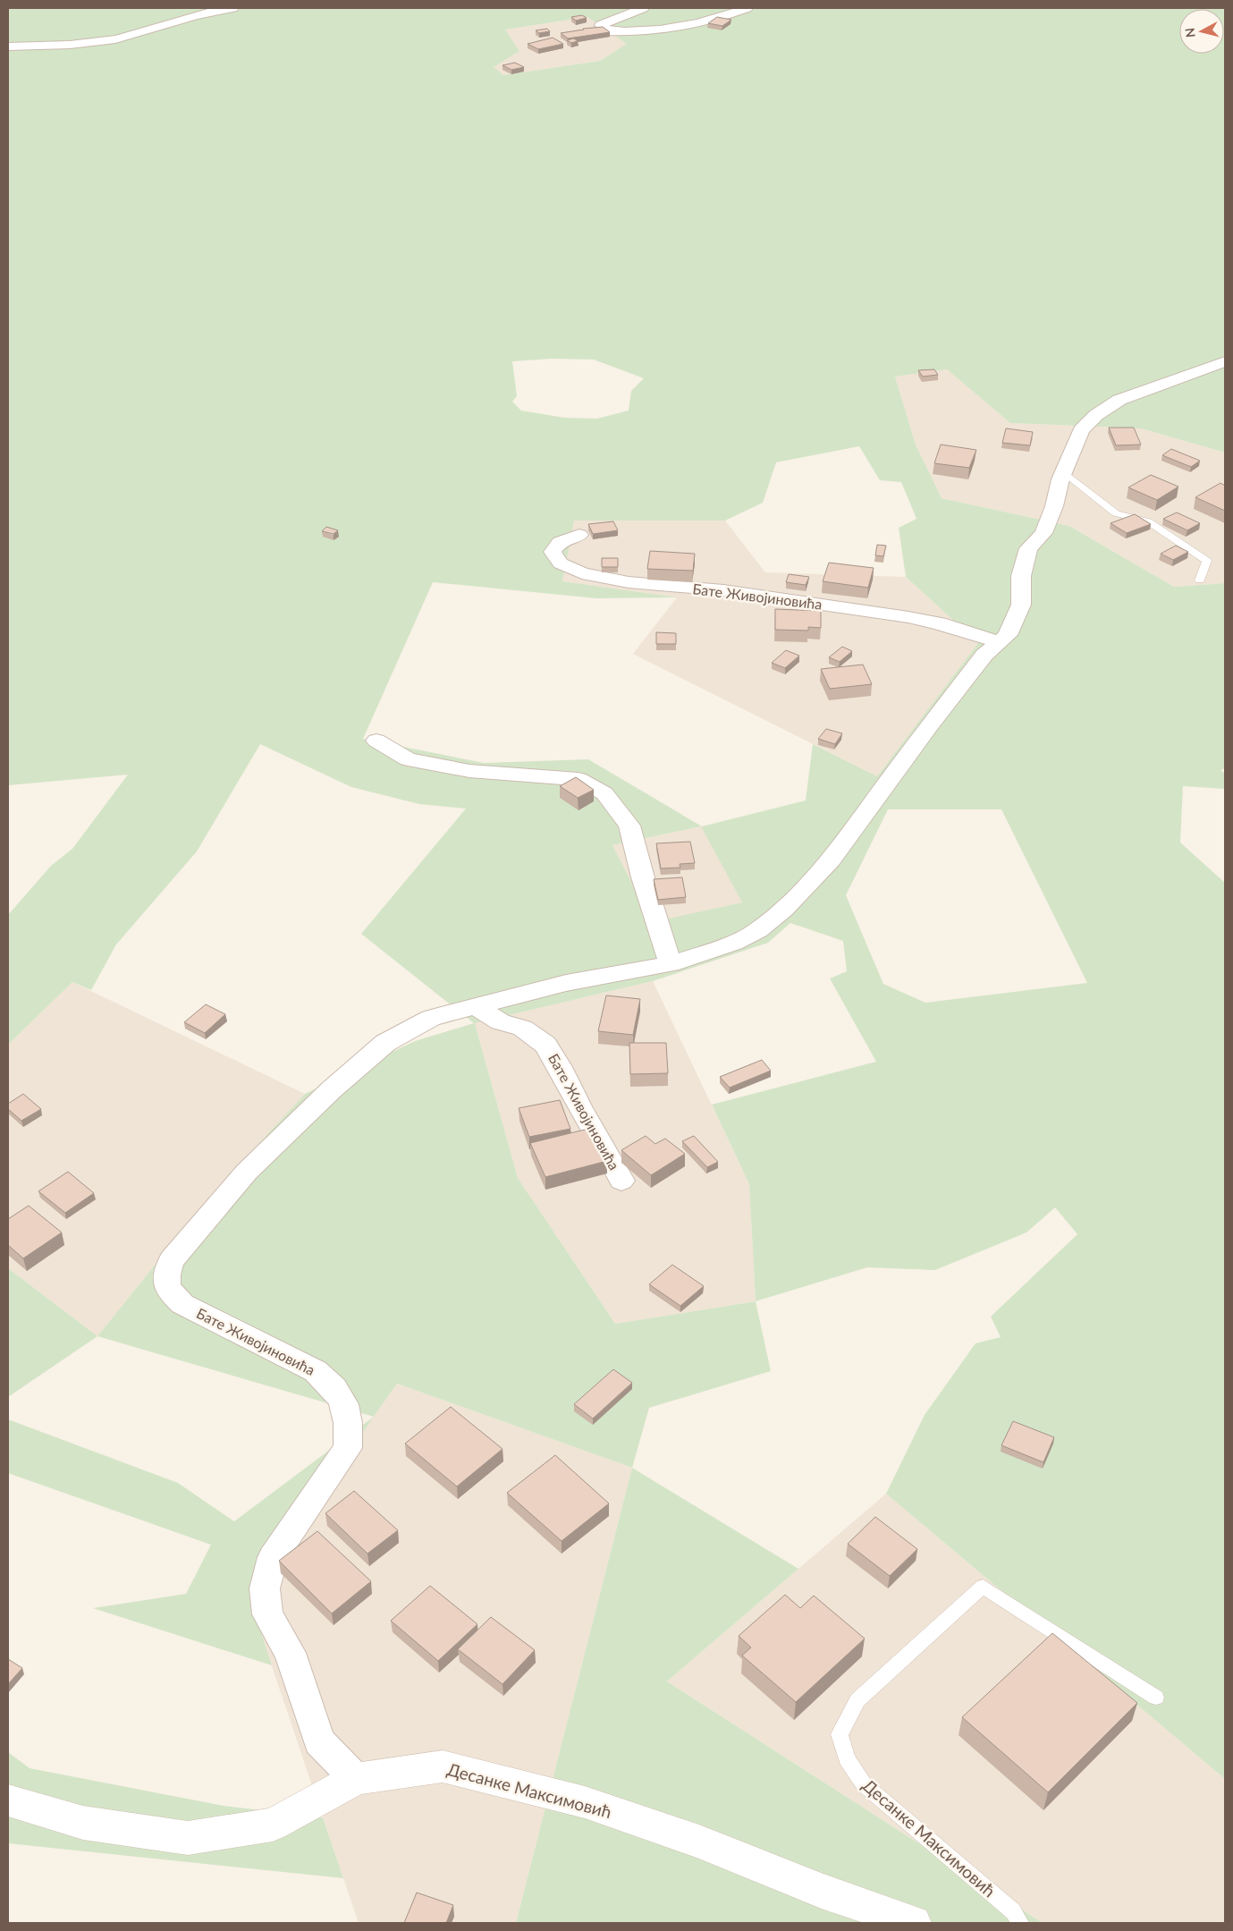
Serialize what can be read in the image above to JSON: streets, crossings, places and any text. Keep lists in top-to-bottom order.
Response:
{
  "streets": {
    "street": ["Бате Живојиновића", "Десанке Максимовић"]
  },
  "crossings": [
    ["Бате Живојиновића", "Десанке Максимовић"]
  ],
  "north": "left"
}
